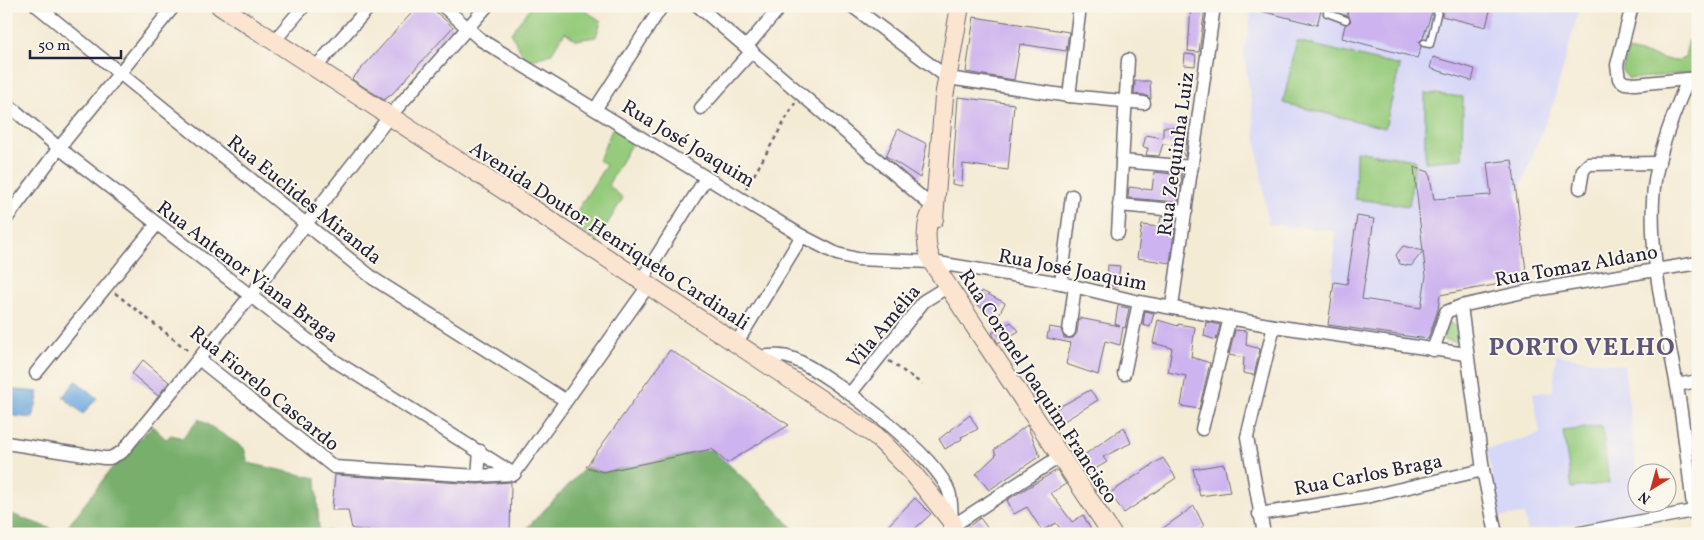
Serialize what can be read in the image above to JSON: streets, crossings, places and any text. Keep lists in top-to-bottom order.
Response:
{
  "streets": {
    "main road": ["Avenida Doutor Henriqueto Cardinali", "Rua Coronel Joaquim Francisco"],
    "street": [
      "Rua José Joaquim",
      "Rua Zequinha Luiz",
      "Rua Euclides Miranda",
      "Rua Tomaz Aldano",
      "Rua Antenor Viana Braga",
      "Vila Amélia",
      "Rua Fiorelo Cascardo",
      "Rua Carlos Braga"
    ]
  },
  "crossings": [
    ["Rua José Joaquim", "Rua Zequinha Luiz"],
    ["Rua José Joaquim", "Rua Coronel Joaquim Francisco"],
    ["Rua Antenor Viana Braga", "Rua Fiorelo Cascardo"],
    ["Vila Amélia", "Rua Coronel Joaquim Francisco"]
  ],
  "districts": ["PORTO VELHO"],
  "scale_bar": "50 m",
  "north": "bottom left"
}
